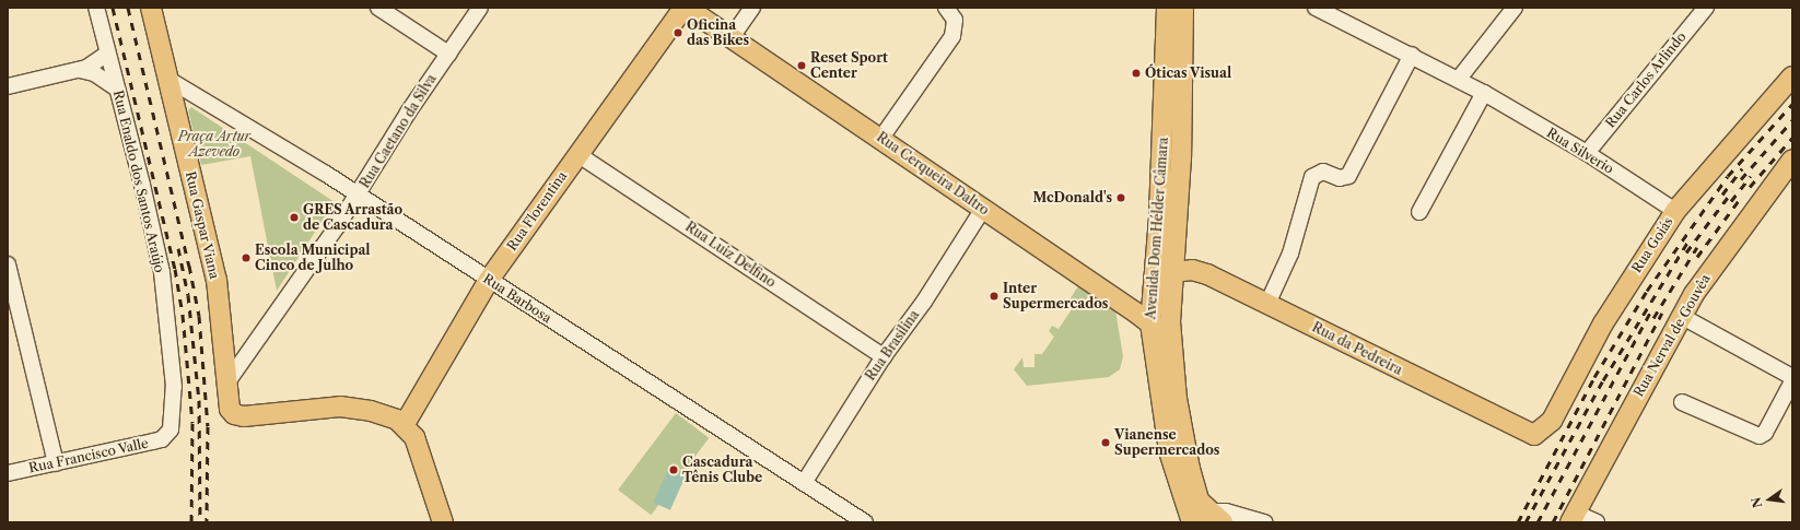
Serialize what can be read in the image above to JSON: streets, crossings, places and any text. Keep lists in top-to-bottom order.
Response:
{
  "streets": {
    "main road": [
      "Rua Cerqueira Daltro",
      "Rua Florentina",
      "Rua Gaspar Viana",
      "Avenida Dom Hélder Câmara",
      "Rua Goiás",
      "Rua Nerval de Gouvêa",
      "Rua da Pedreira"
    ],
    "street": [
      "Rua Carlos Arlindo",
      "Rua Caetano da Silva",
      "Rua Silverio",
      "Rua Enaldo dos Santos Araújo",
      "Rua Luiz Delfino",
      "Rua Barbosa",
      "Rua Brasilina",
      "Rua Francisco Valle"
    ]
  },
  "crossings": [
    ["Rua Carlos Arlindo", "Rua Silverio"],
    ["Rua Caetano da Silva", "Rua Gaspar Viana"],
    ["Rua Caetano da Silva", "Rua Barbosa"],
    ["Rua Silverio", "Rua Goiás"],
    ["Rua Cerqueira Daltro", "Avenida Dom Hélder Câmara"],
    ["Rua Cerqueira Daltro", "Rua Brasilina"],
    ["Rua Enaldo dos Santos Araújo", "Rua Francisco Valle"],
    ["Rua Florentina", "Rua Gaspar Viana"],
    ["Rua Florentina", "Rua Luiz Delfino"],
    ["Rua Florentina", "Rua Barbosa"],
    ["Rua Gaspar Viana", "Rua Barbosa"],
    ["Avenida Dom Hélder Câmara", "Rua da Pedreira"],
    ["Rua Goiás", "Rua da Pedreira"],
    ["Rua Luiz Delfino", "Rua Brasilina"],
    ["Rua Barbosa", "Rua Brasilina"]
  ],
  "parks": ["Praça Artur Azevedo"],
  "places": [
    "Oficina das Bikes",
    "Reset Sport Center",
    "Óticas Visual",
    "McDonald's",
    "GRES Arrastão de Cascadura",
    "Escola Municipal Cinco de Julho",
    "Inter Supermercados",
    "Vianense Supermercados",
    "Cascadura Tênis Clube"
  ],
  "north": "left"
}
